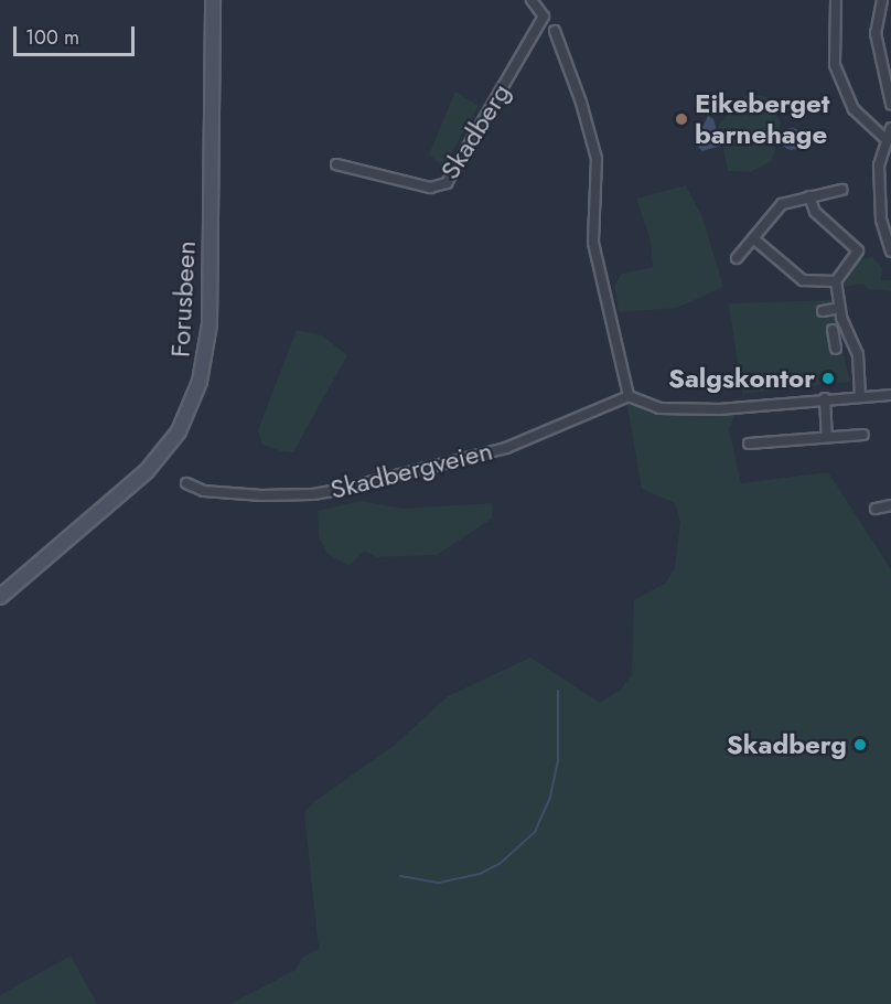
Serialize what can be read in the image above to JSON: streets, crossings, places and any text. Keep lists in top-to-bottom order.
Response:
{
  "streets": {
    "main road": ["Forusbeen"],
    "street": ["Skadberg", "Skadbergveien"]
  },
  "places": ["Eikeberget barnehage", "Salgskontor", "Skadberg"],
  "scale_bar": "100 m"
}
